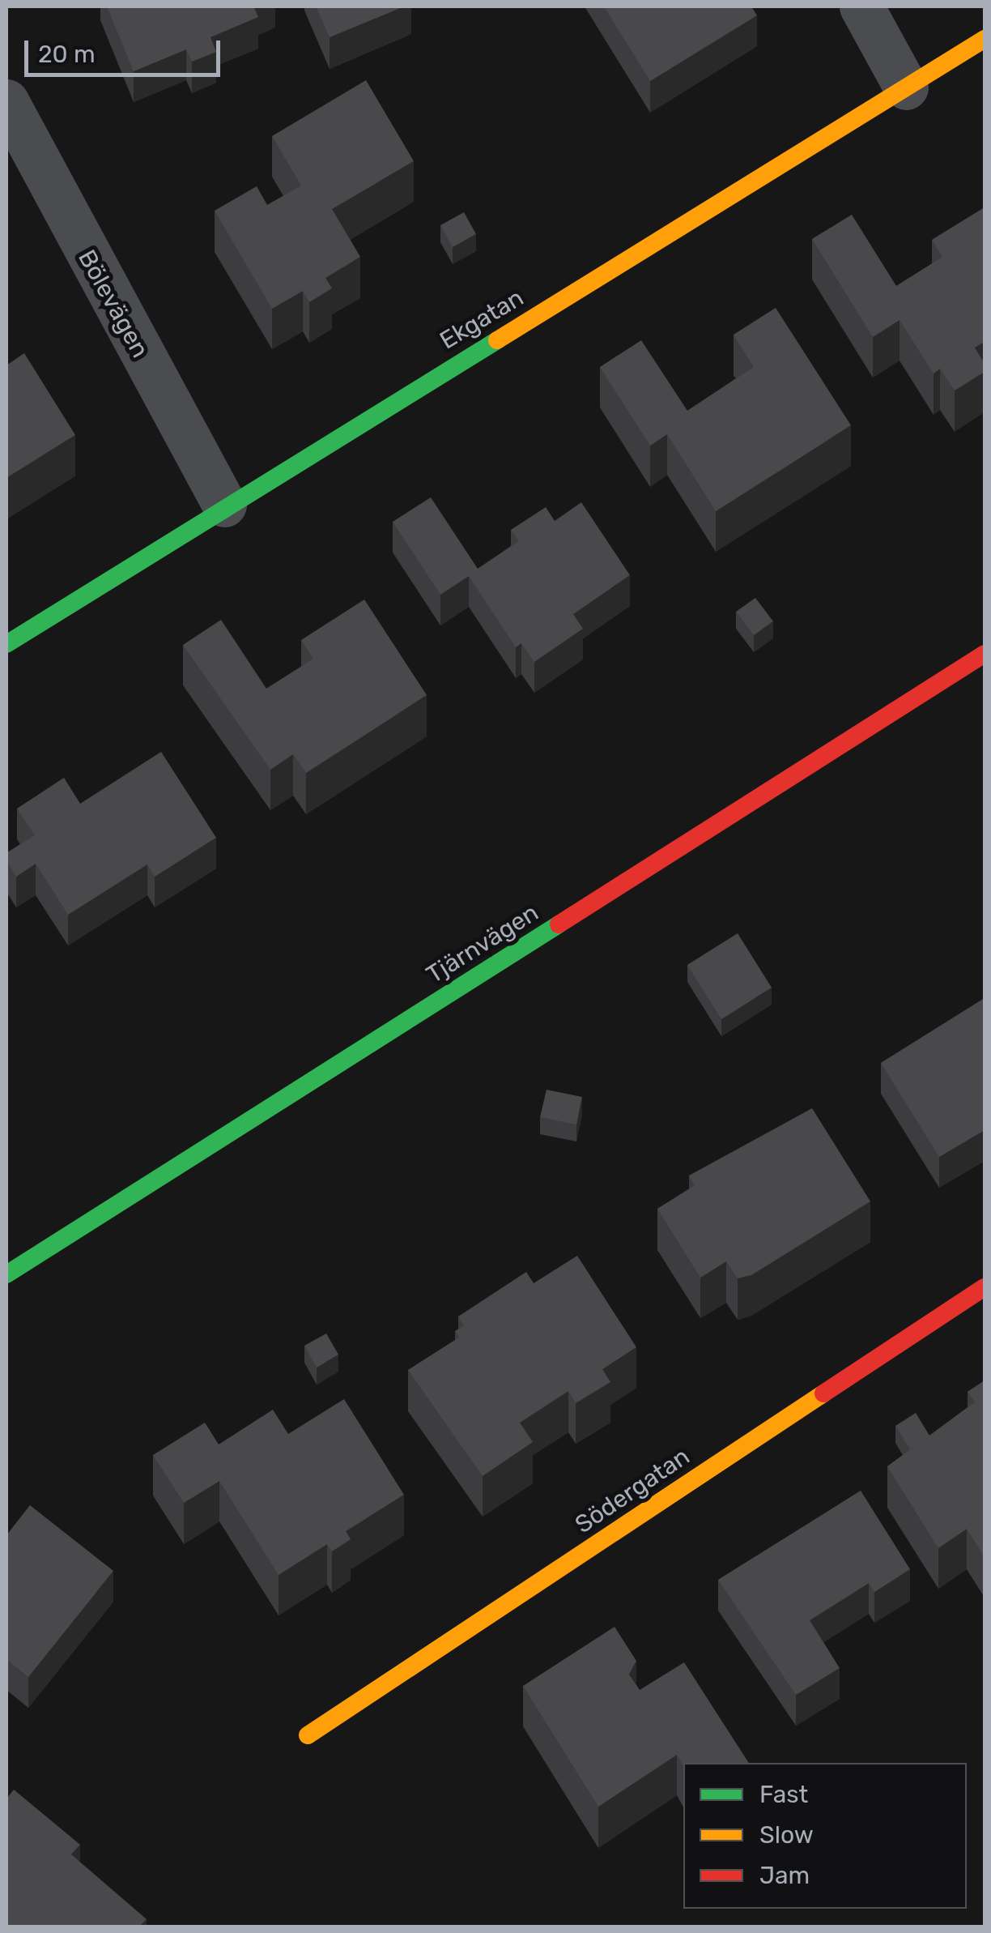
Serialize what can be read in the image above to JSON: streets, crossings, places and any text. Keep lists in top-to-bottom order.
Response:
{
  "streets": {
    "street": [
      "Bölevägen",
      "Ekgatan",
      "Tjärnvägen",
      "Södergatan"
    ]
  },
  "crossings": [
    ["Bölevägen", "Ekgatan"]
  ],
  "legend": ["Fast", "Slow", "Jam"],
  "scale_bar": "20 m"
}
